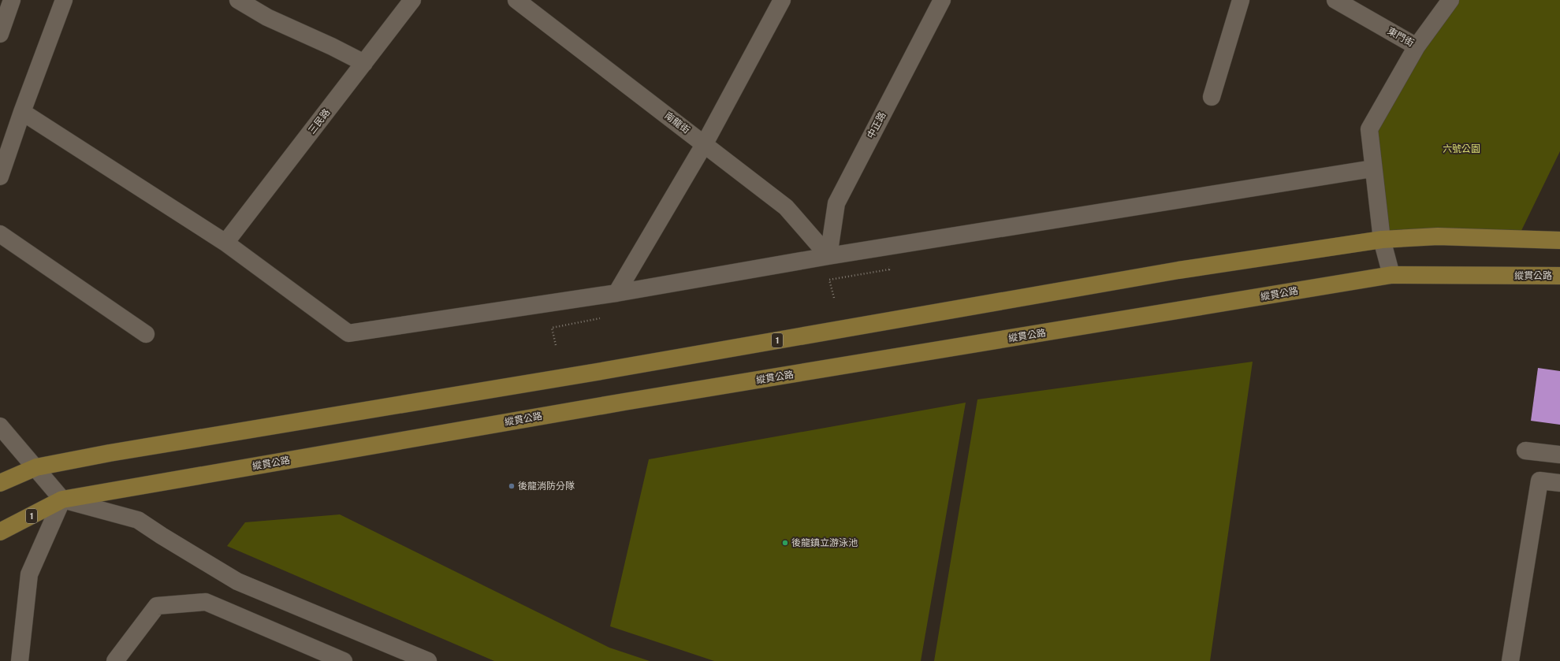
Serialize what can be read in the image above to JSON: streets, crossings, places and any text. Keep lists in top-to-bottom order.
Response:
{
  "streets": {
    "main road": ["縱貫公路", "1"],
    "street": [
      "東門街",
      "三民路",
      "南龍街",
      "中正路"
    ]
  },
  "crossings": [
    ["南龍街", "中正路"]
  ],
  "parks": ["六號公園"],
  "places": ["後龍消防分隊", "後龍鎮立游泳池"]
}
